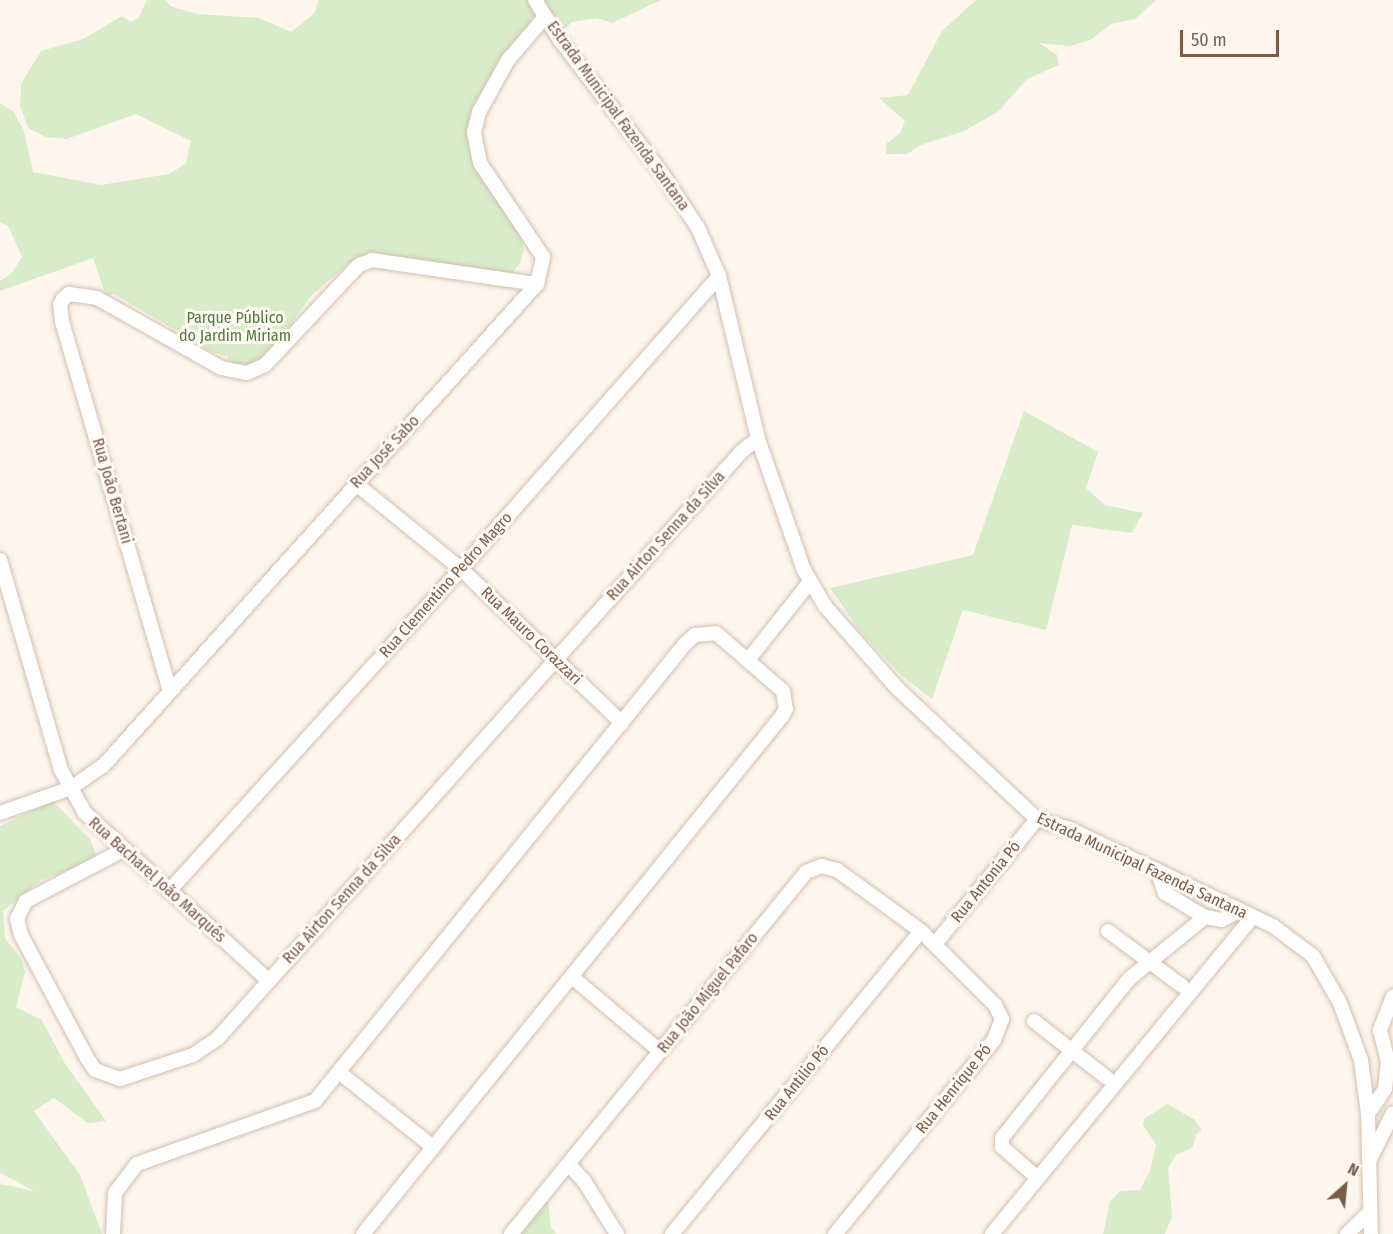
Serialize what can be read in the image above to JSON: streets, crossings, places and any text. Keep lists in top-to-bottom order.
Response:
{
  "streets": {
    "street": [
      "Estrada Municipal Fazenda Santana",
      "Rua José Sabo",
      "Rua João Bertani",
      "Rua Airton Senna da Silva",
      "Rua Clementino Pedro Magro",
      "Rua Mauro Corazzari",
      "Rua Bacharel João Marquês",
      "Rua Antonia Pó",
      "Rua João Miguel Pafaro",
      "Rua Antilio Pó",
      "Rua Henrique Pó"
    ]
  },
  "crossings": [
    ["Estrada Municipal Fazenda Santana", "Rua José Sabo"],
    ["Estrada Municipal Fazenda Santana", "Rua Airton Senna da Silva"],
    ["Estrada Municipal Fazenda Santana", "Rua Clementino Pedro Magro"],
    ["Estrada Municipal Fazenda Santana", "Rua Antonia Pó"],
    ["Rua José Sabo", "Rua João Bertani"],
    ["Rua José Sabo", "Rua Mauro Corazzari"],
    ["Rua José Sabo", "Rua Bacharel João Marquês"],
    ["Rua Airton Senna da Silva", "Rua Mauro Corazzari"],
    ["Rua Airton Senna da Silva", "Rua Bacharel João Marquês"],
    ["Rua Clementino Pedro Magro", "Rua Mauro Corazzari"],
    ["Rua Clementino Pedro Magro", "Rua Bacharel João Marquês"],
    ["Rua Antonia Pó", "Rua João Miguel Pafaro"],
    ["Rua Antonia Pó", "Rua Henrique Pó"],
    ["Rua João Miguel Pafaro", "Rua Antilio Pó"],
    ["Rua João Miguel Pafaro", "Rua Henrique Pó"]
  ],
  "parks": ["Parque Público do Jardim Miriam"],
  "scale_bar": "50 m",
  "north": "top right"
}
